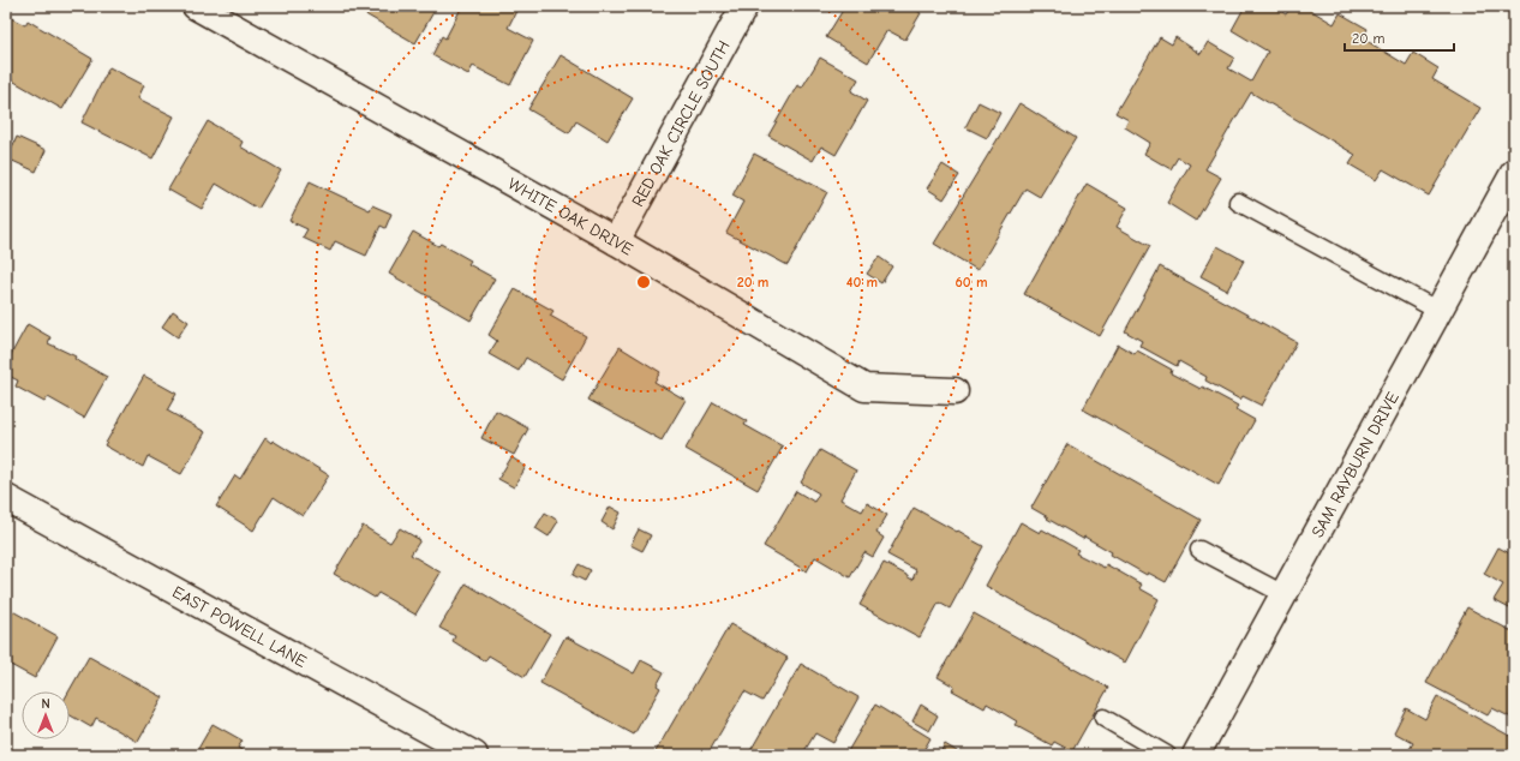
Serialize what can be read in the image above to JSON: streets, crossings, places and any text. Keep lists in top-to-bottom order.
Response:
{
  "streets": {
    "street": [
      "RED OAK CIRCLE SOUTH",
      "WHITE OAK DRIVE",
      "SAM RAYBURN DRIVE",
      "EAST POWELL LANE"
    ]
  },
  "crossings": [
    ["RED OAK CIRCLE SOUTH", "WHITE OAK DRIVE"]
  ],
  "scale_bar": "20 m",
  "north": "top",
  "rings": ["20 m", "40 m", "60 m"]
}
